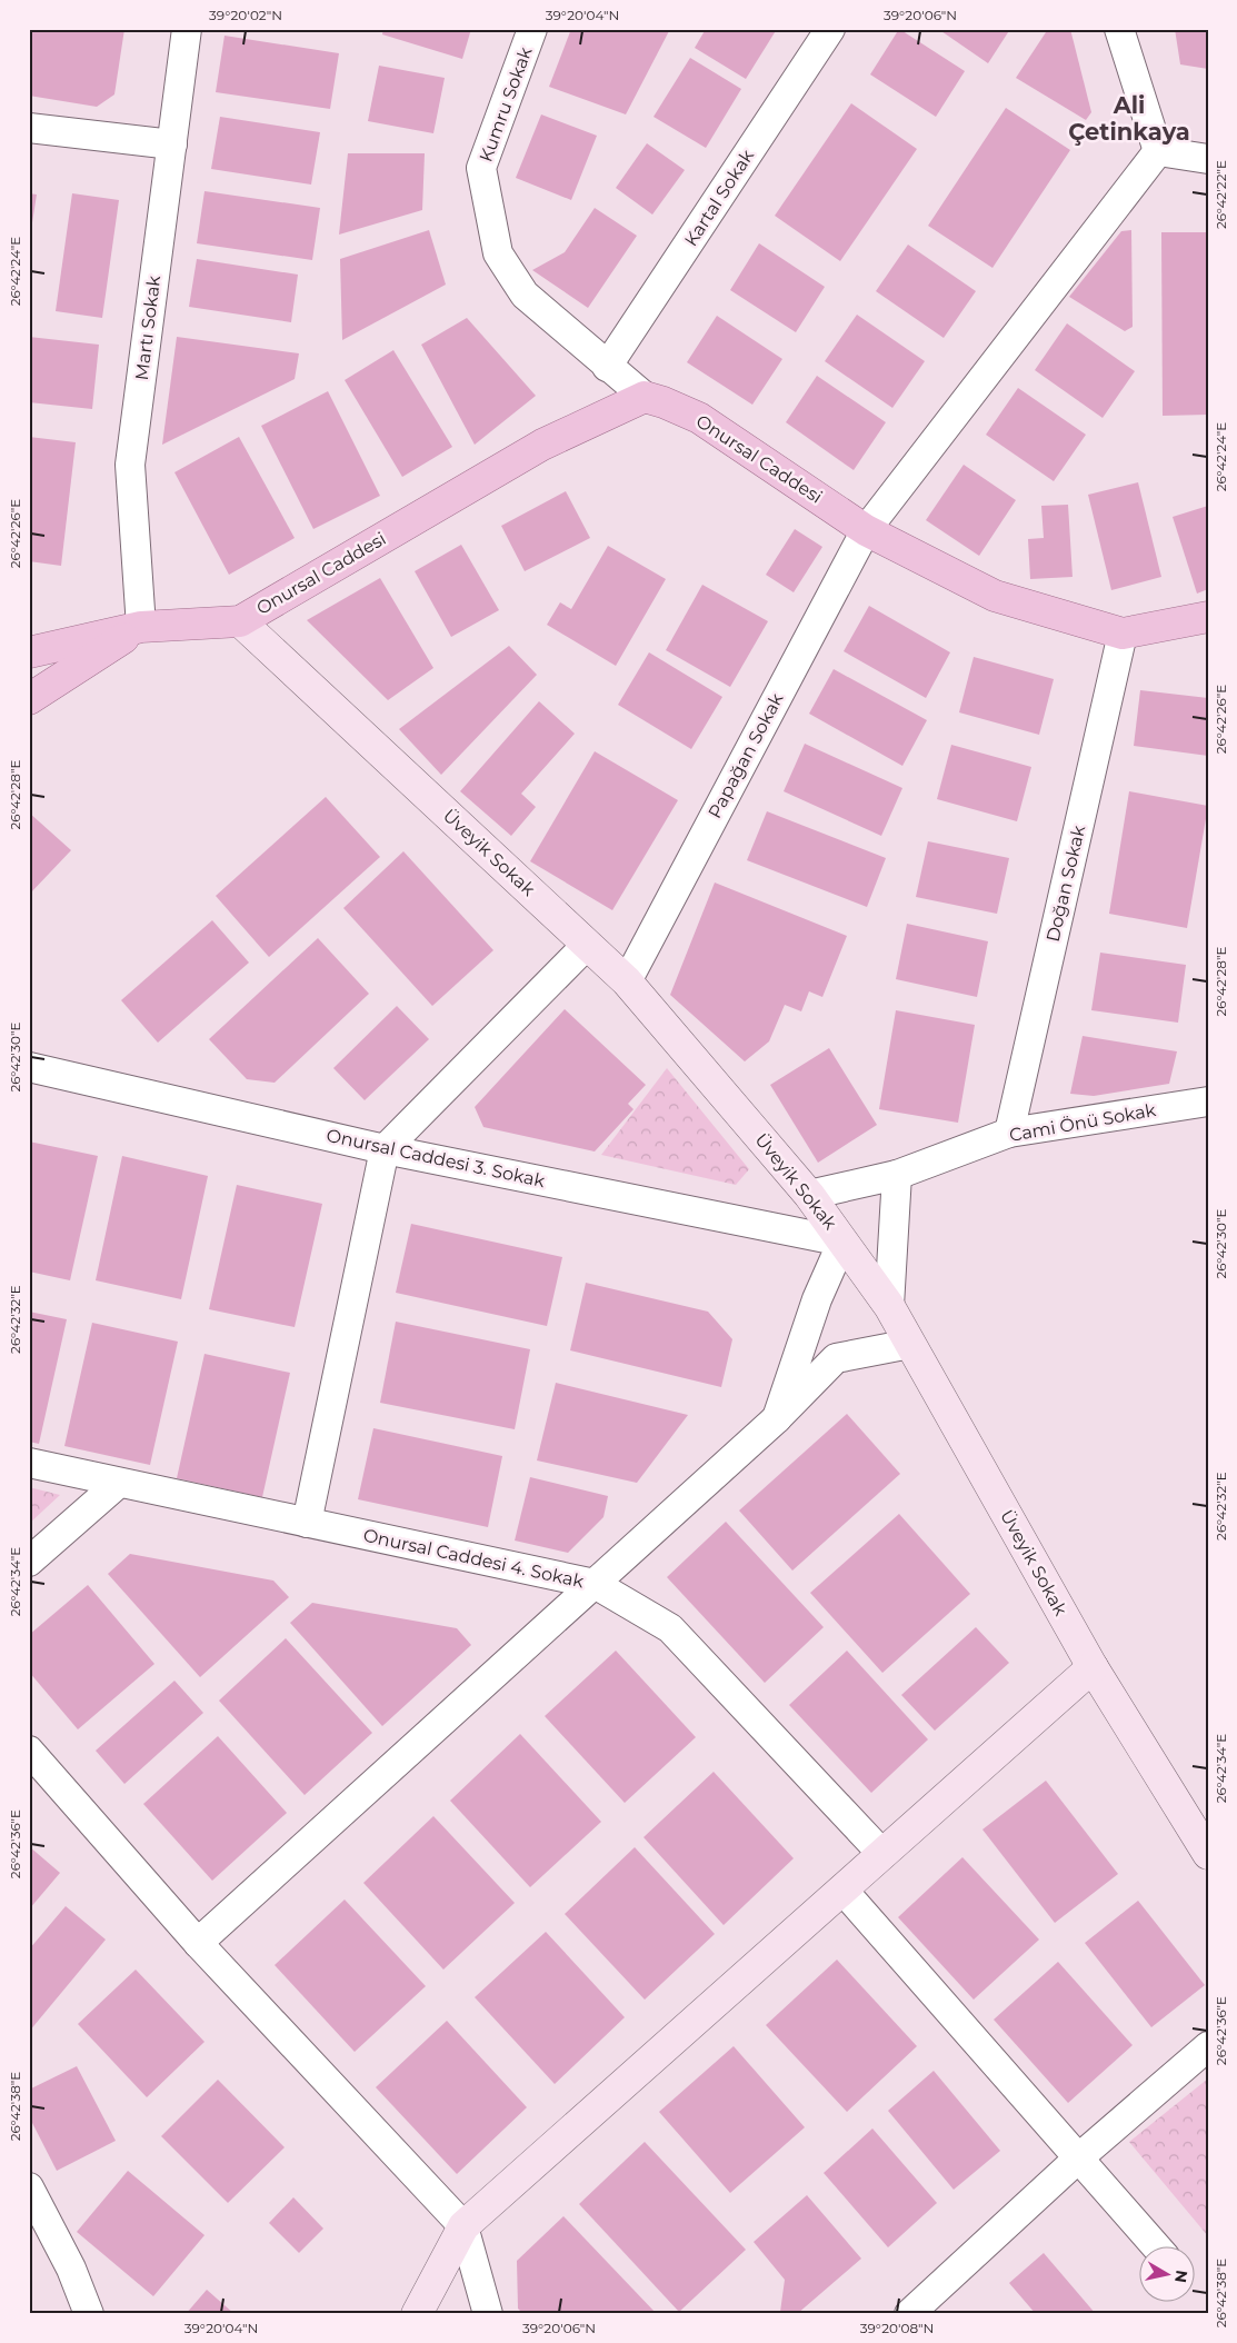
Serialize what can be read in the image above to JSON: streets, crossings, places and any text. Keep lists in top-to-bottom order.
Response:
{
  "streets": {
    "main road": ["Onursal Caddesi"],
    "street": [
      "Kumru Sokak",
      "Kartal Sokak",
      "Martı Sokak",
      "Papağan Sokak",
      "Üveyik Sokak",
      "Doğan Sokak",
      "Cami Önü Sokak",
      "Onursal Caddesi 3. Sokak",
      "Onursal Caddesi 4. Sokak"
    ]
  },
  "crossings": [
    ["Kumru Sokak", "Kartal Sokak"],
    ["Kumru Sokak", "Onursal Caddesi"],
    ["Martı Sokak", "Onursal Caddesi"],
    ["Onursal Caddesi", "Papağan Sokak"],
    ["Onursal Caddesi", "Üveyik Sokak"],
    ["Onursal Caddesi", "Doğan Sokak"],
    ["Papağan Sokak", "Üveyik Sokak"],
    ["Üveyik Sokak", "Cami Önü Sokak"],
    ["Üveyik Sokak", "Onursal Caddesi 3. Sokak"],
    ["Doğan Sokak", "Cami Önü Sokak"]
  ],
  "districts": ["Ali Çetinkaya"],
  "north": "right",
  "coordinates": [
    "39°20'02\"N",
    "39°20'04\"N",
    "39°20'06\"N",
    "26°42'22\"E",
    "26°42'24\"E",
    "26°42'26\"E",
    "26°42'28\"E",
    "26°42'30\"E",
    "26°42'32\"E",
    "26°42'34\"E",
    "26°42'36\"E",
    "26°42'38\"E",
    "39°20'08\"N"
  ]
}
